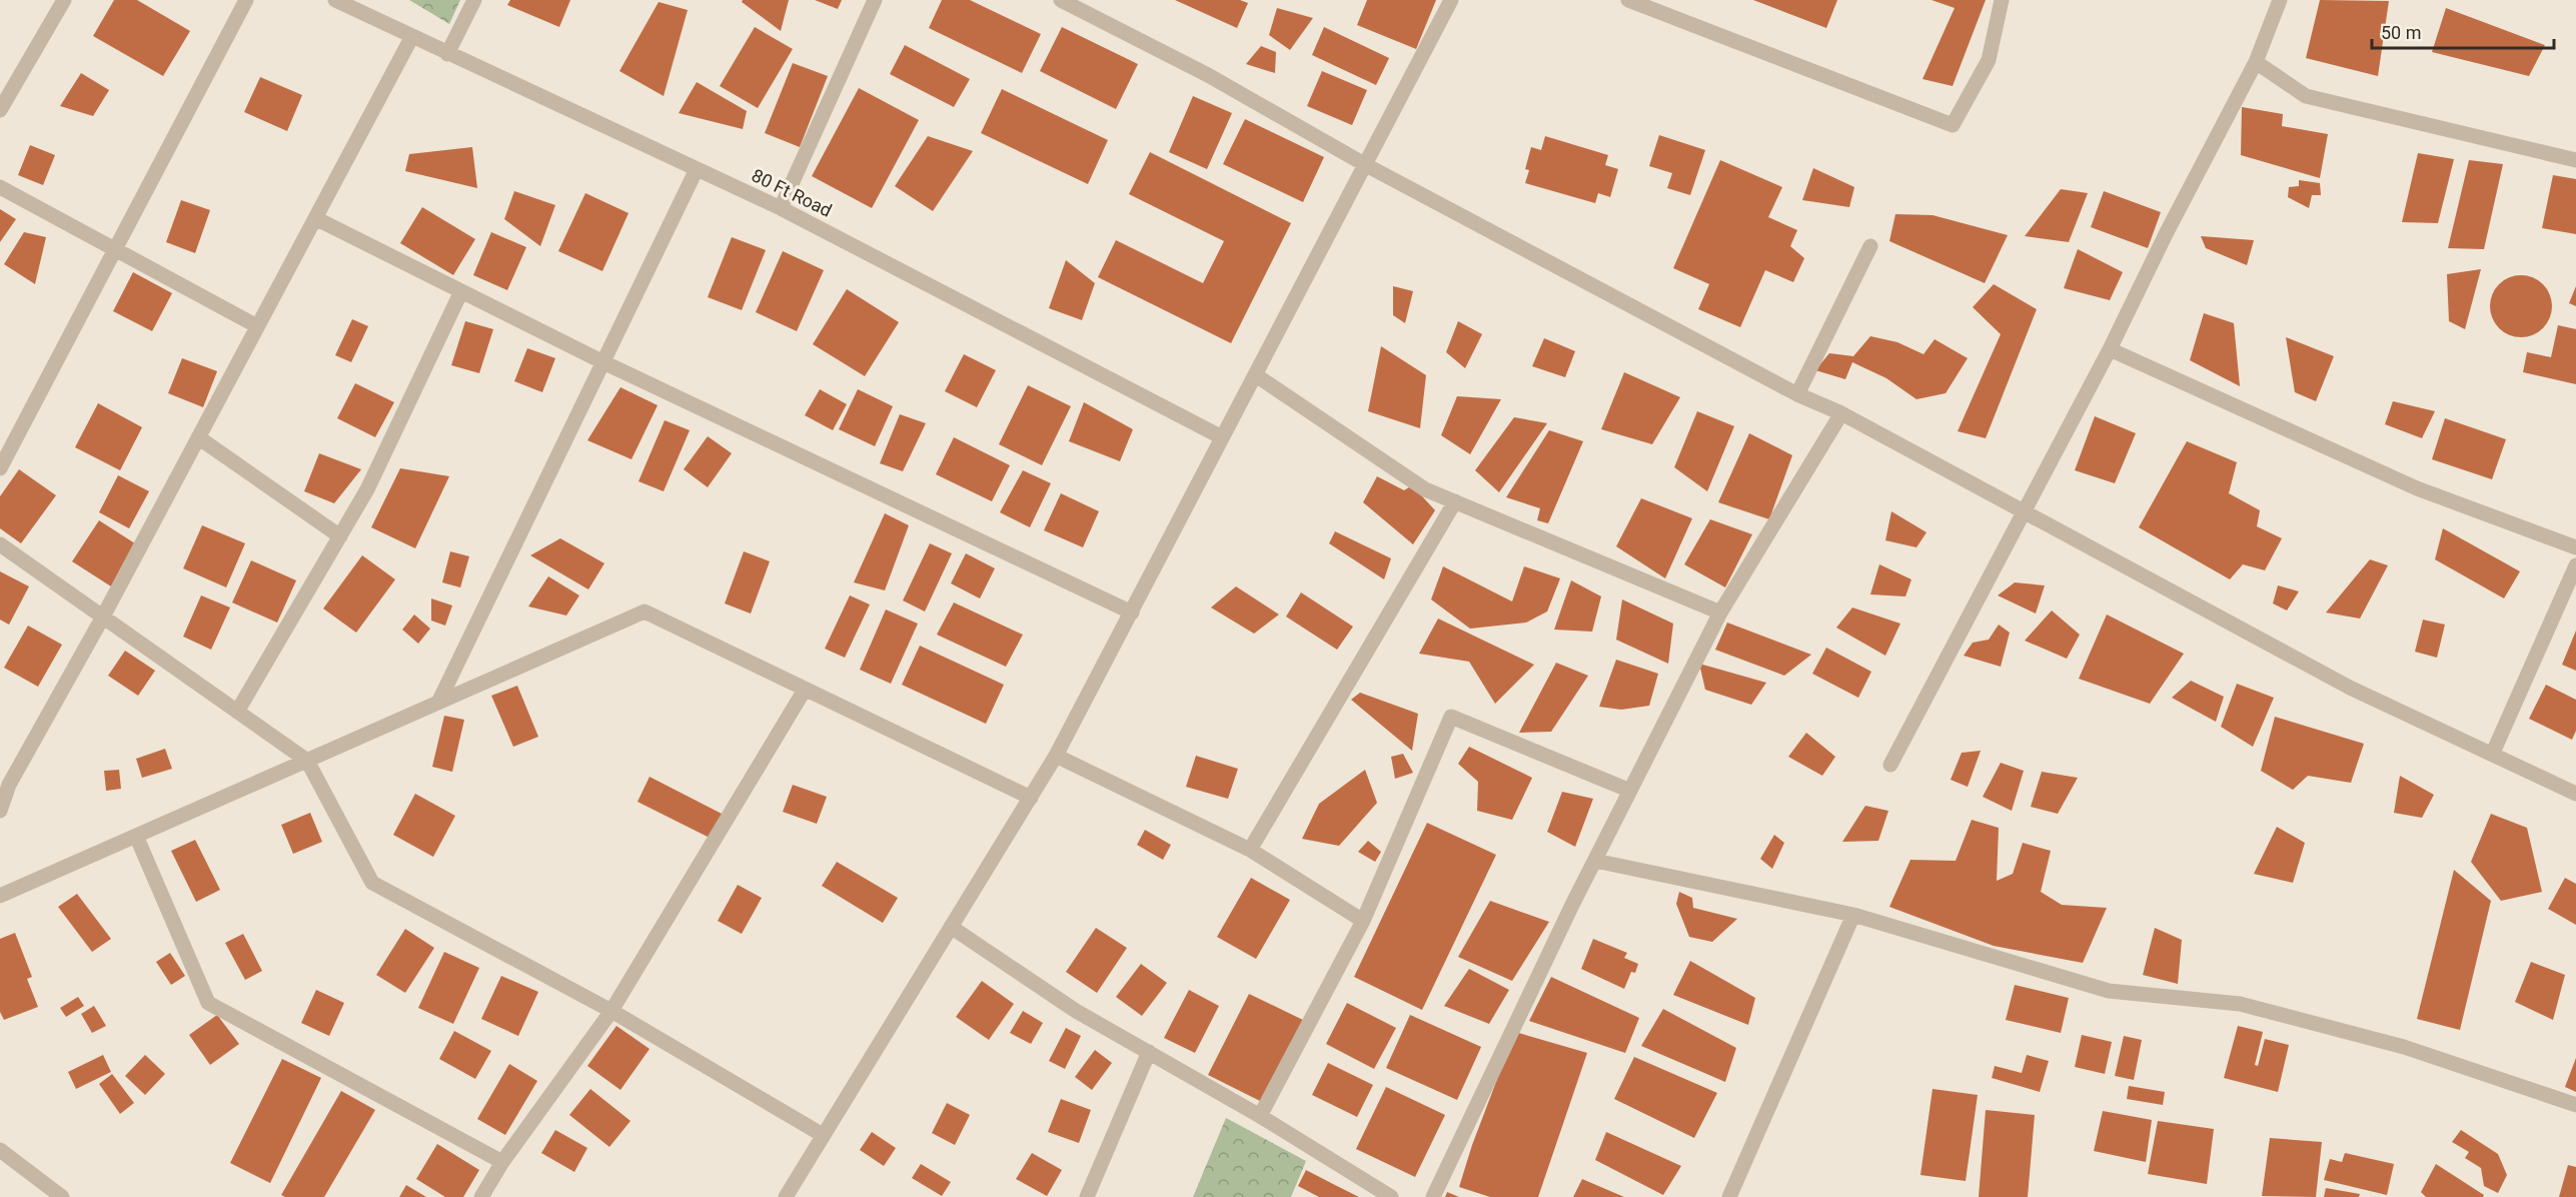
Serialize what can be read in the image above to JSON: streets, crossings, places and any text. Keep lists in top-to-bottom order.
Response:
{
  "streets": {
    "street": ["80 Ft Road"]
  },
  "scale_bar": "50 m"
}
